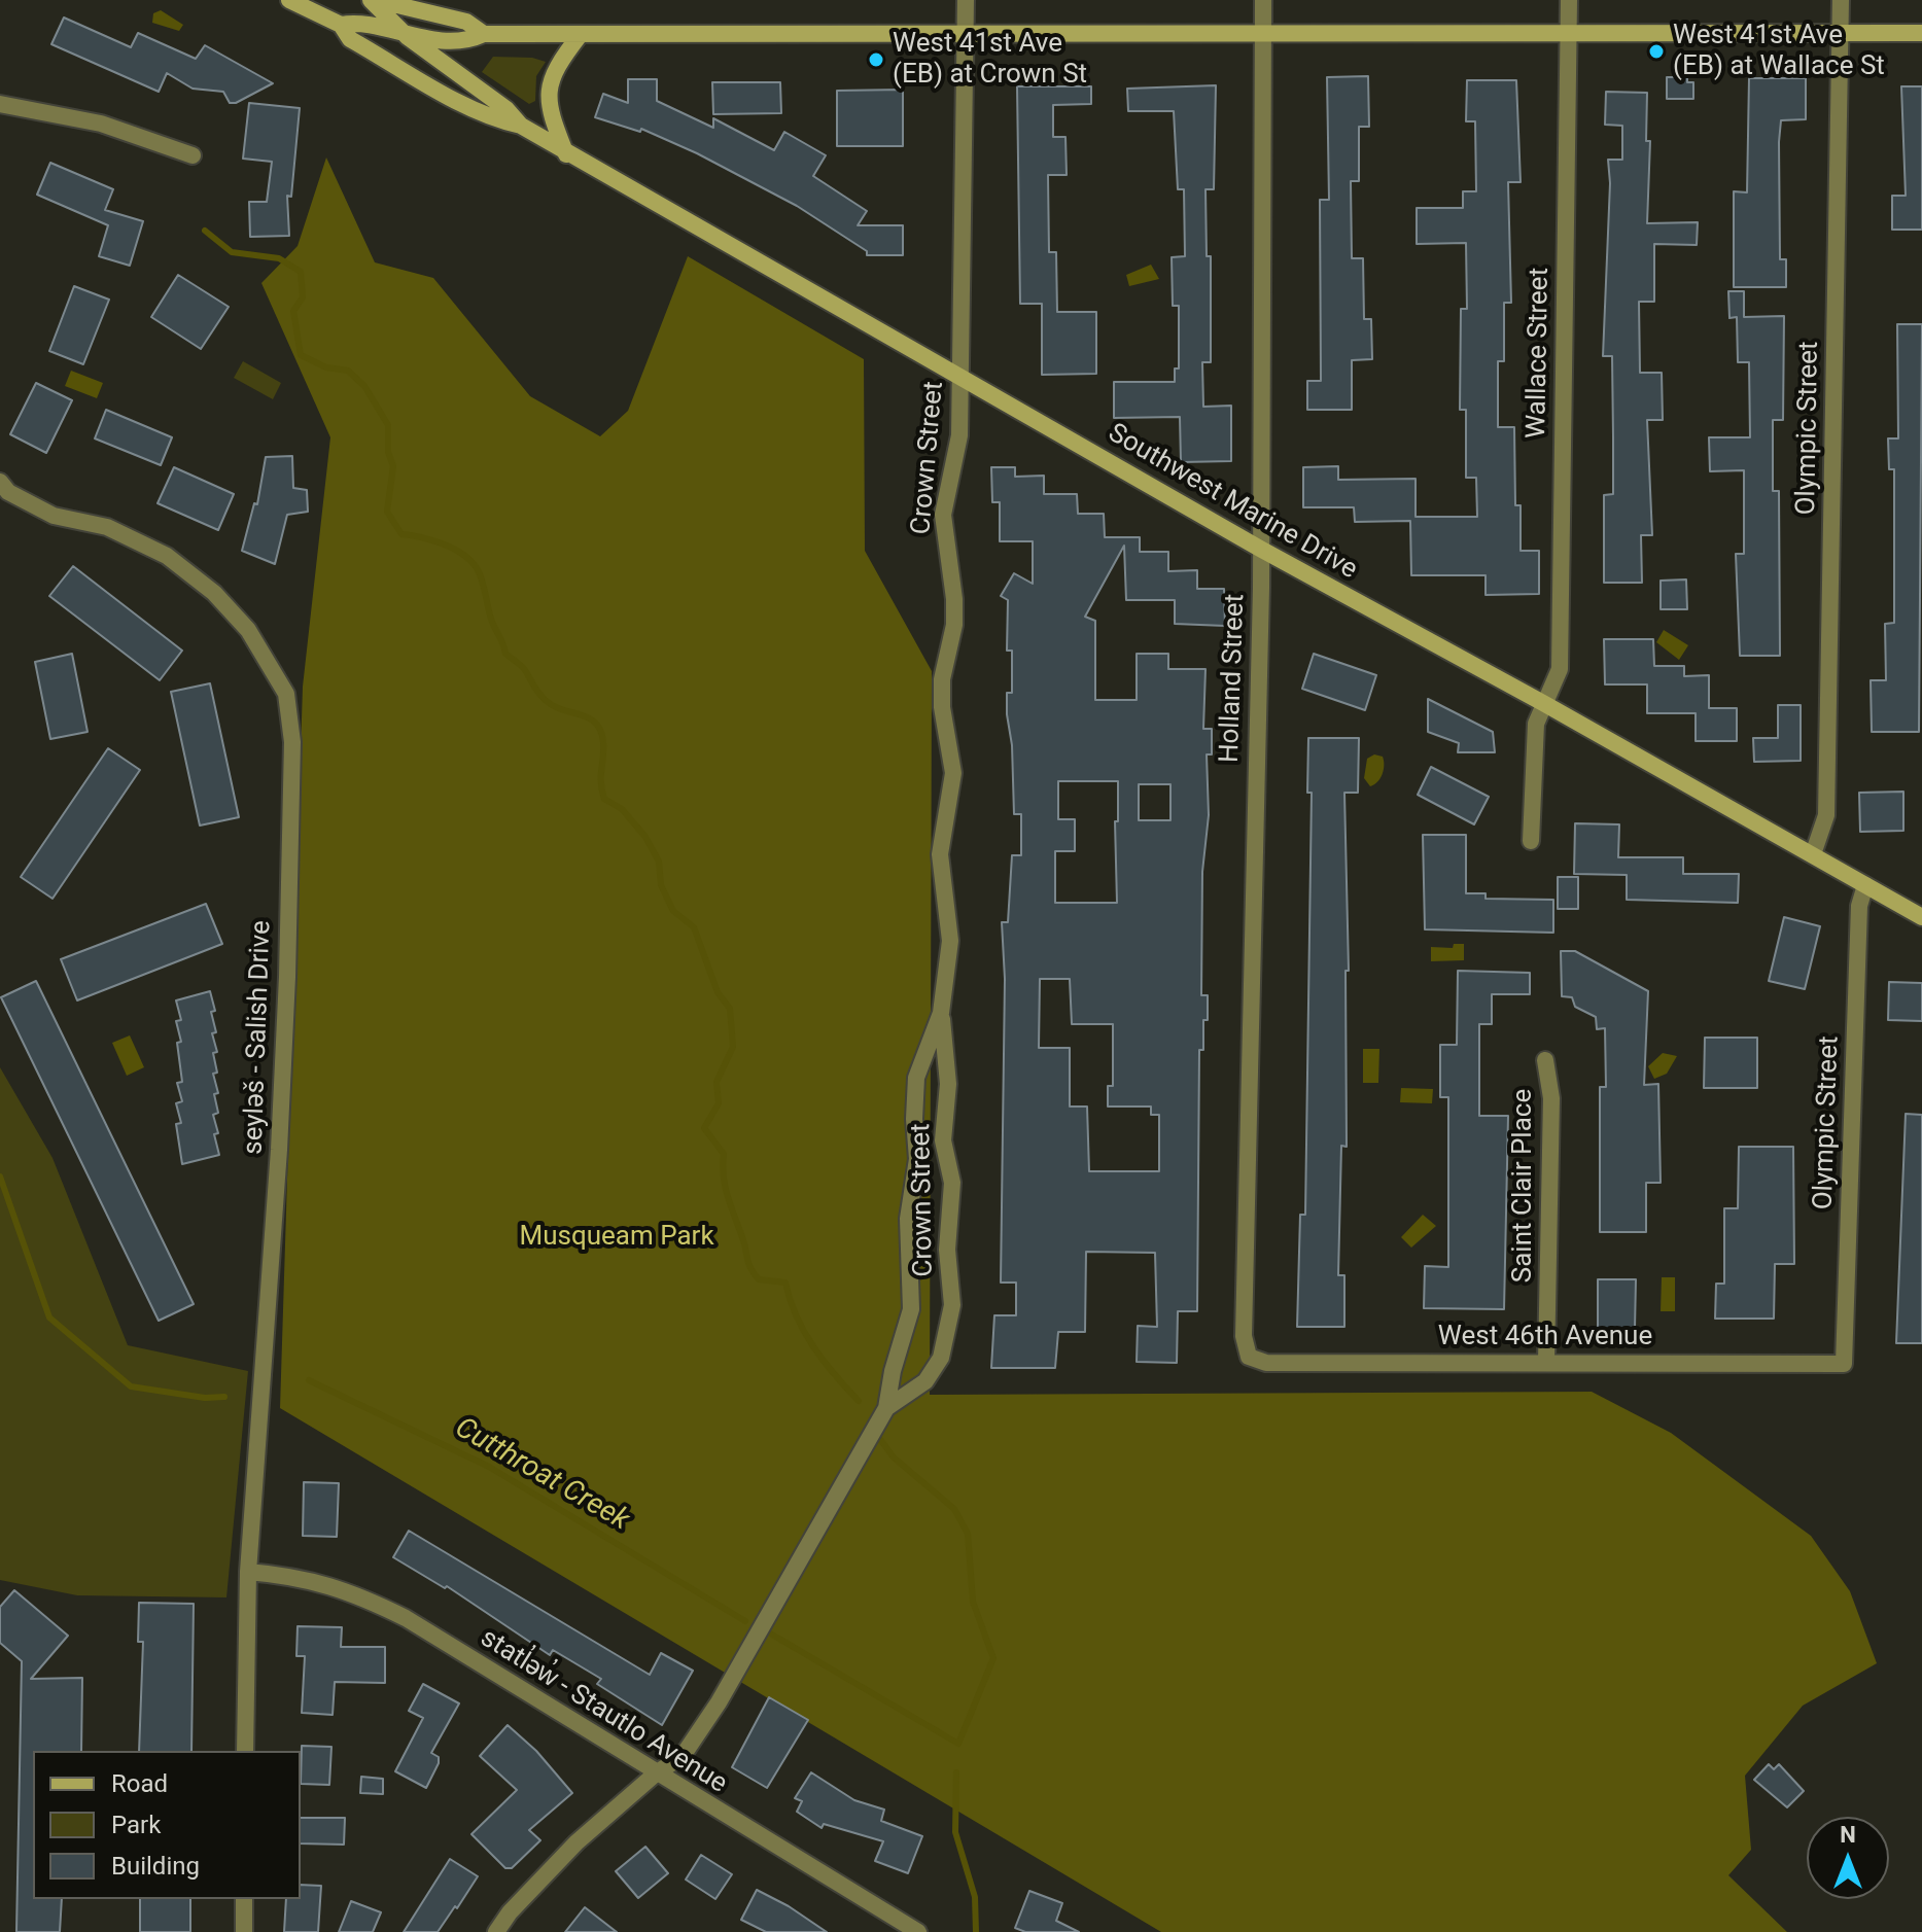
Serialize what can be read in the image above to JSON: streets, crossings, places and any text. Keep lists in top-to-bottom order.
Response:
{
  "streets": {
    "main road": ["Southwest Marine Drive"],
    "street": [
      "Wallace Street",
      "Olympic Street",
      "Crown Street",
      "Holland Street",
      "seyləš - Salish Drive",
      "Saint Clair Place",
      "West 46th Avenue",
      "statl̓əw̓ - Stautlo Avenue"
    ]
  },
  "crossings": [
    ["Wallace Street", "Southwest Marine Drive"],
    ["Olympic Street", "Southwest Marine Drive"],
    ["Olympic Street", "West 46th Avenue"],
    ["Crown Street", "Southwest Marine Drive"],
    ["Crown Street", "statl̓əw̓ - Stautlo Avenue"],
    ["Southwest Marine Drive", "Holland Street"],
    ["Holland Street", "West 46th Avenue"],
    ["seyləš - Salish Drive", "statl̓əw̓ - Stautlo Avenue"],
    ["Saint Clair Place", "West 46th Avenue"]
  ],
  "water": ["Cutthroat Creek"],
  "parks": ["Musqueam Park"],
  "places": ["West 41st Ave (EB) at Wallace St", "West 41st Ave (EB) at Crown St"],
  "legend": ["Road", "Park", "Building"],
  "north": "top"
}
